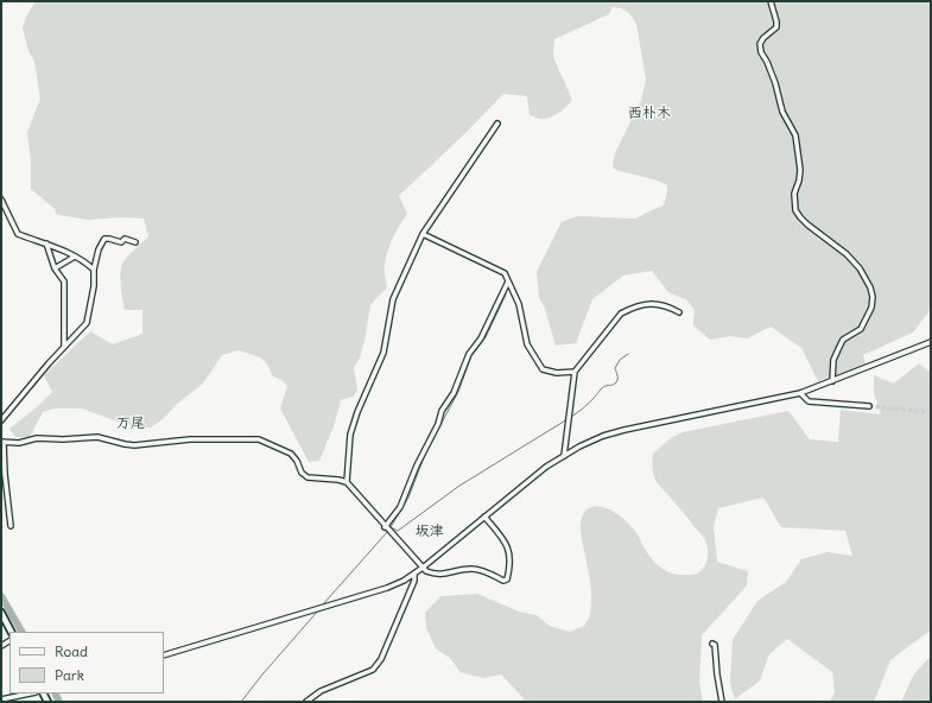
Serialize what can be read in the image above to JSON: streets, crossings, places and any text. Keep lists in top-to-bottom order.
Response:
{
  "districts": ["西朴木", "万尾", "坂津"],
  "legend": ["Road", "Park"]
}
